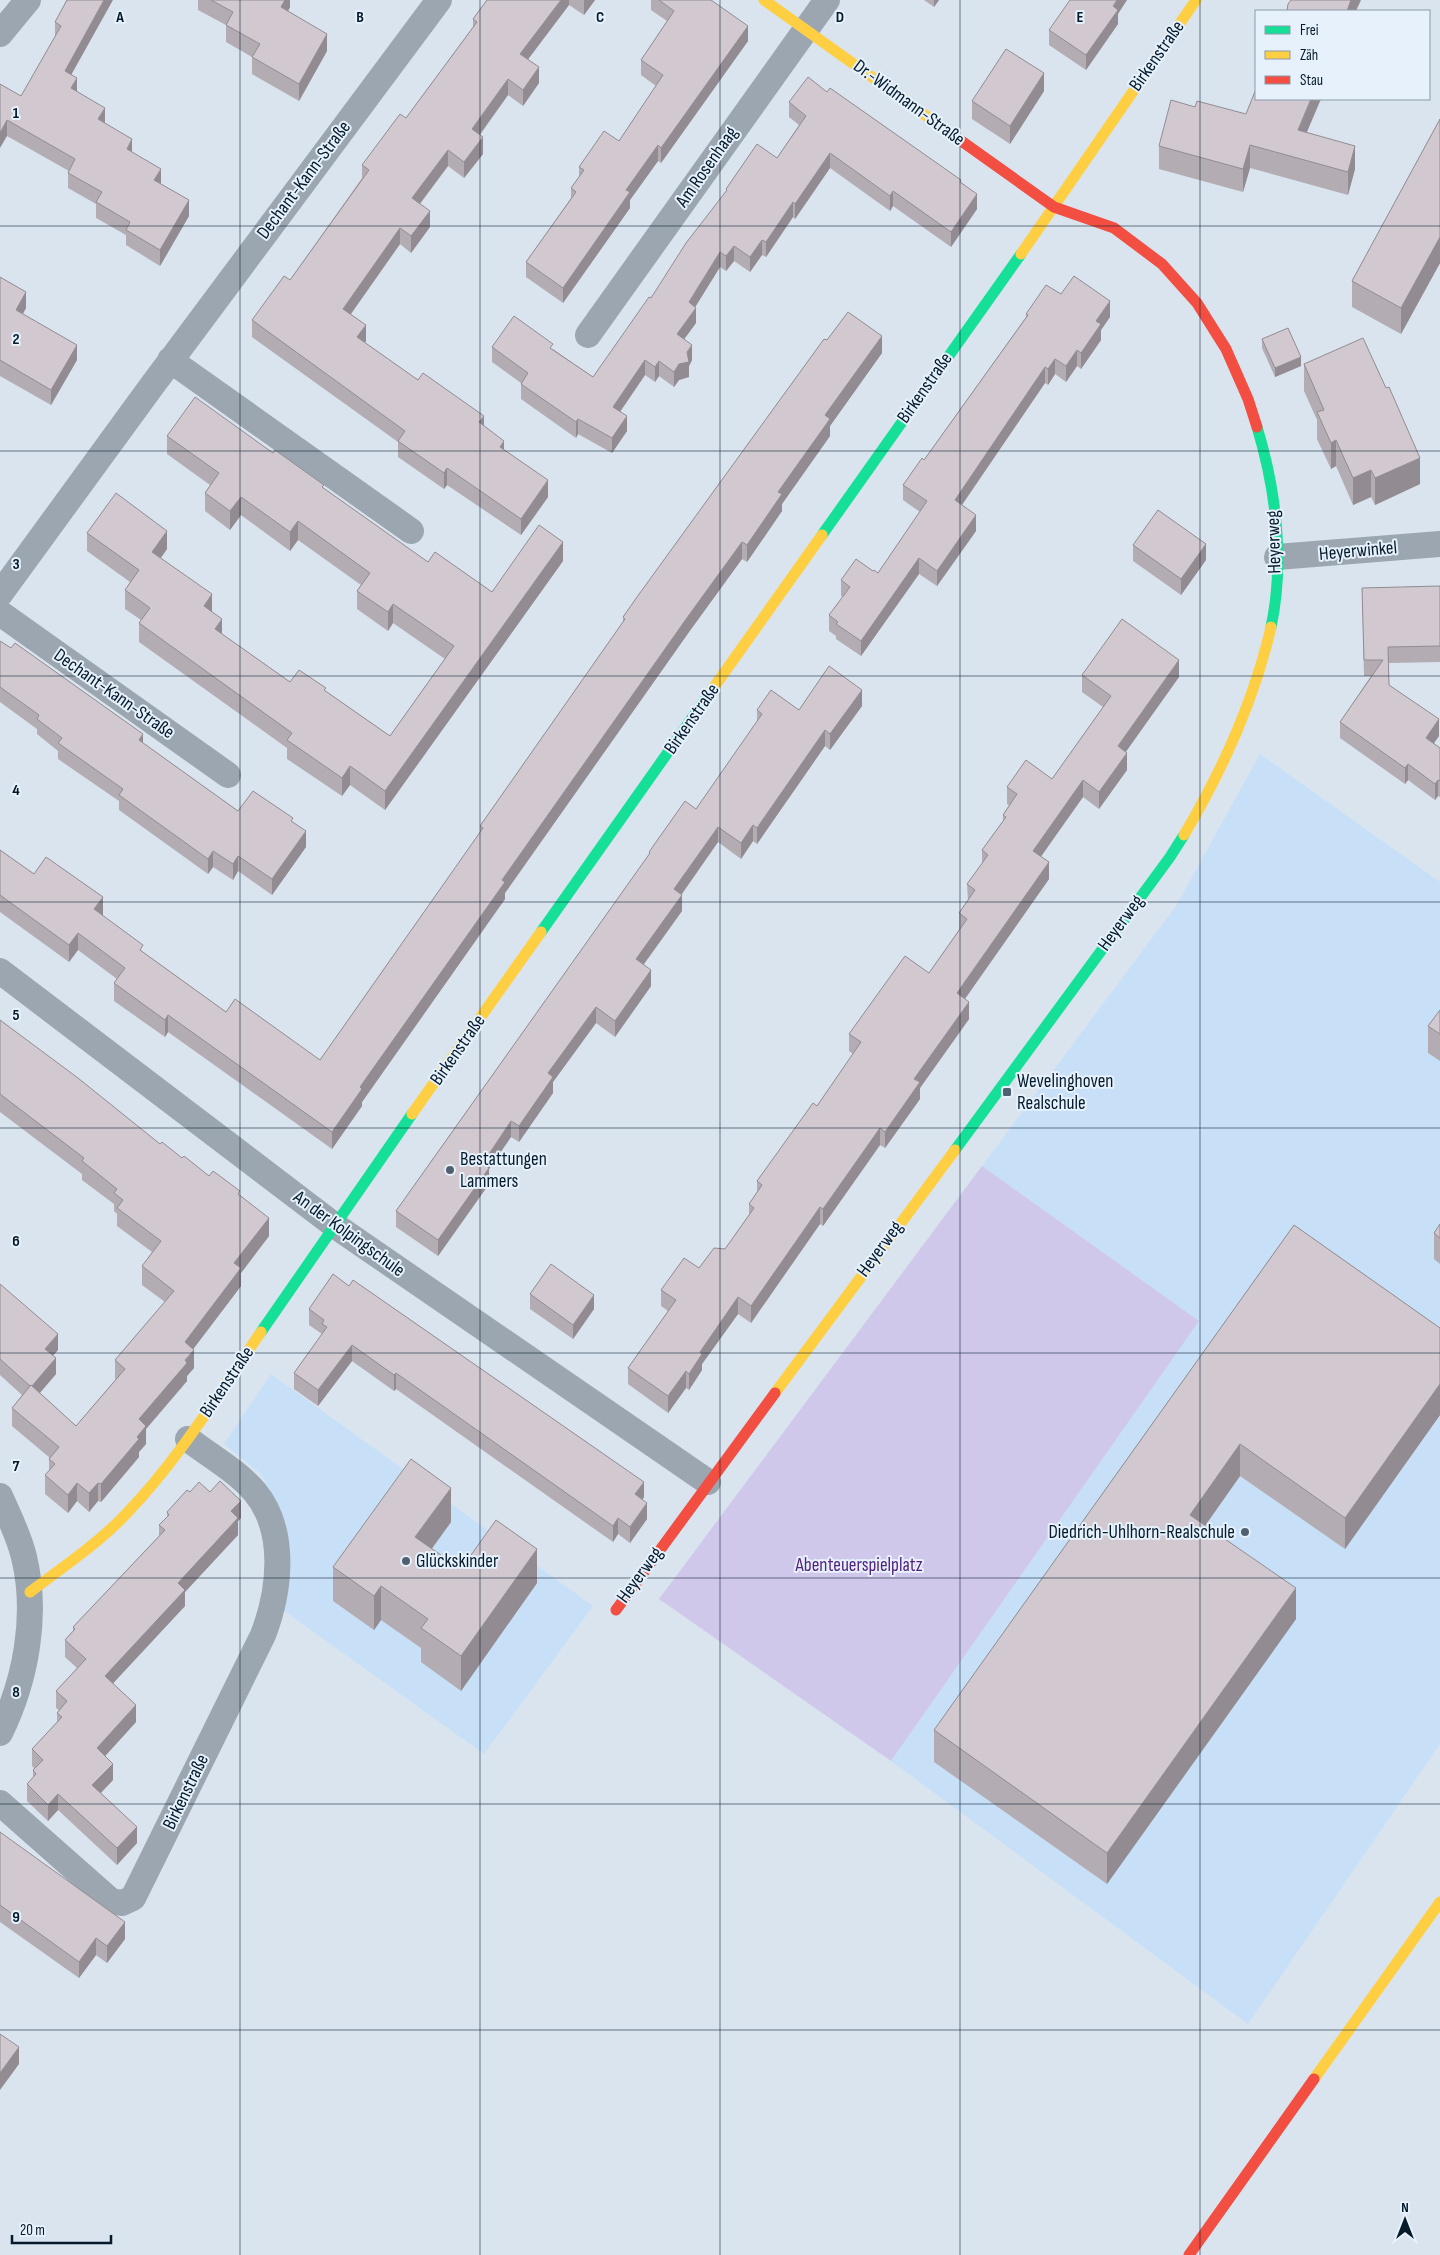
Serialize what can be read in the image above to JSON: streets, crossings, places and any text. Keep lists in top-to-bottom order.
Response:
{
  "streets": {
    "street": [
      "Birkenstraße",
      "Dr.-Widmann-Straße",
      "Am Rosenhaag",
      "Dechant-Kann-Straße",
      "Heyerweg",
      "Heyerwinkel",
      "An der Kolpingschule"
    ]
  },
  "crossings": [
    ["Birkenstraße", "Dr.-Widmann-Straße"],
    ["Birkenstraße", "Heyerweg"],
    ["Birkenstraße", "An der Kolpingschule"],
    ["Dr.-Widmann-Straße", "Am Rosenhaag"],
    ["Dr.-Widmann-Straße", "Heyerweg"],
    ["Heyerweg", "Heyerwinkel"],
    ["Heyerweg", "An der Kolpingschule"]
  ],
  "parks": ["Abenteuerspielplatz"],
  "places": {
    "transit": ["Wevelinghoven Realschule"],
    "other": ["Bestattungen Lammers", "Diedrich-Uhlhorn-Realschule", "Glückskinder"]
  },
  "legend": ["Frei", "Zäh", "Stau"],
  "scale_bar": "20 m",
  "north": "top",
  "grid": {
    "columns": [
      "A",
      "B",
      "C",
      "D",
      "E"
    ],
    "rows": [
      "1",
      "2",
      "3",
      "4",
      "5",
      "6",
      "7",
      "8",
      "9"
    ]
  }
}
